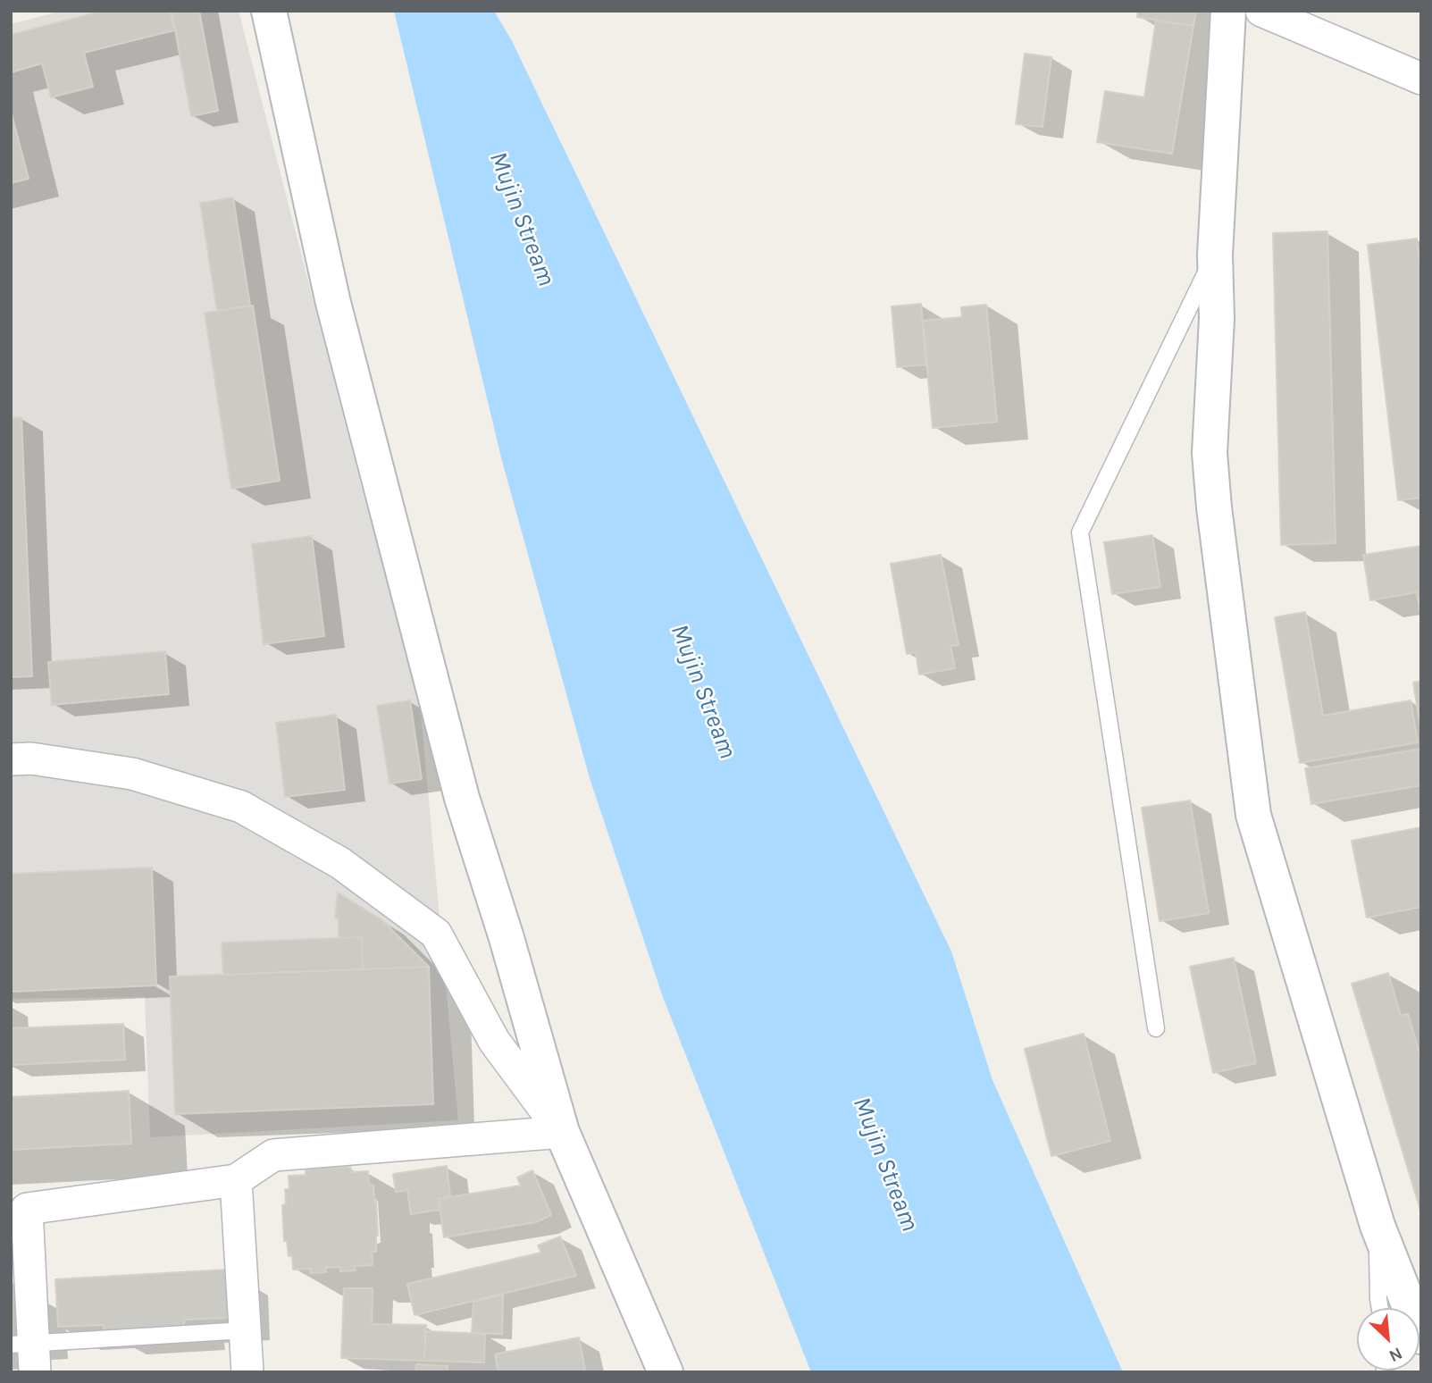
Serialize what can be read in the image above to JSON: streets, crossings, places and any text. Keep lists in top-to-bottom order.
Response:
{
  "water": ["Mujin Stream"],
  "north": "bottom right"
}
